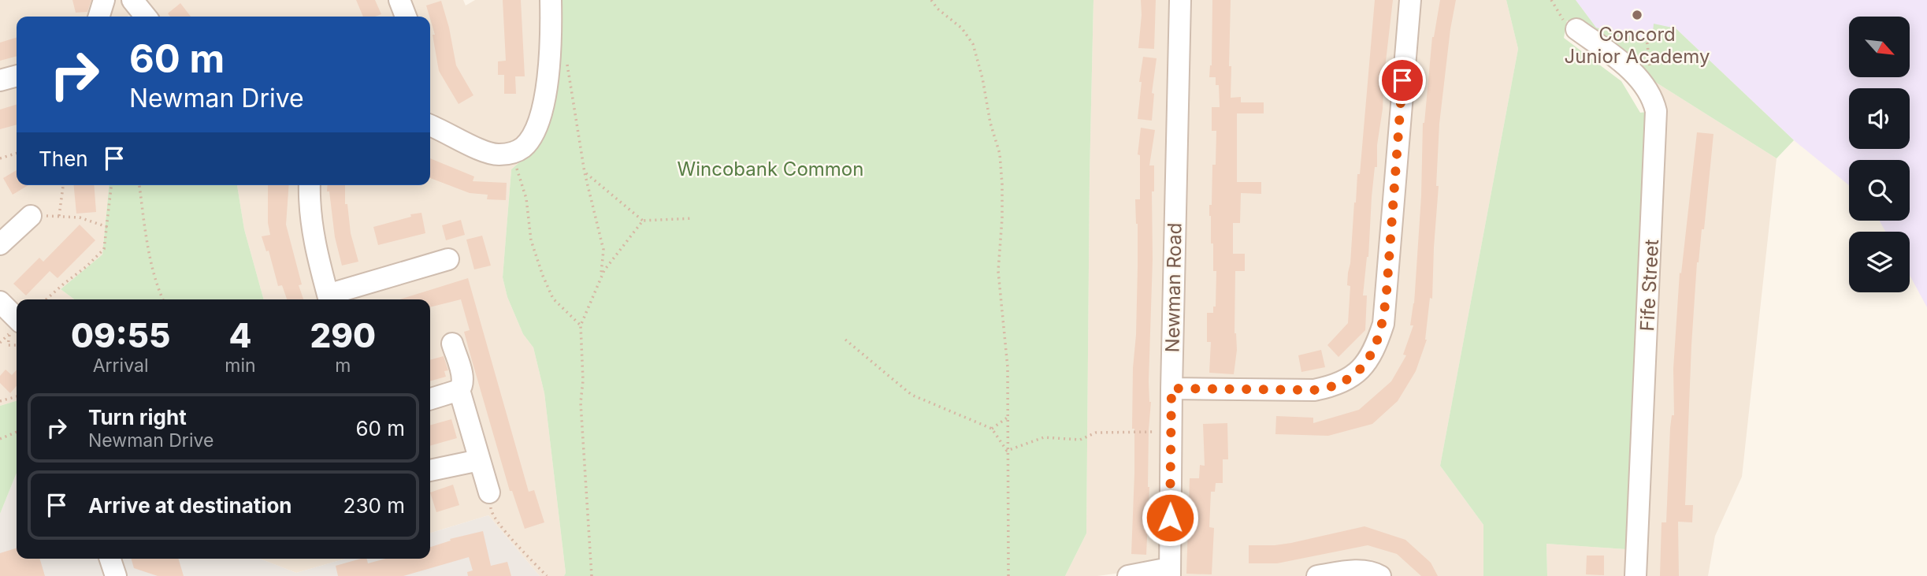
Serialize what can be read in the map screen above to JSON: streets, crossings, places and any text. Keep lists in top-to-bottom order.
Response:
{
  "streets": {
    "street": ["Fife Street", "Newman Road"]
  },
  "parks": ["Wincobank Common"],
  "places": ["Concord Junior Academy"],
  "north": "bottom right",
  "page": {
    "turn": ["60 m", "Newman Drive"],
    "then": "Then",
    "eta": [
      "09:55",
      "Arrival",
      "4",
      "min",
      "290",
      "m"
    ],
    "list": [
      {
        "name": "Turn right",
        "note": "Newman Drive",
        "value": "60 m"
      },
      {
        "name": "Arrive at destination",
        "value": "230 m"
      }
    ]
  }
}
